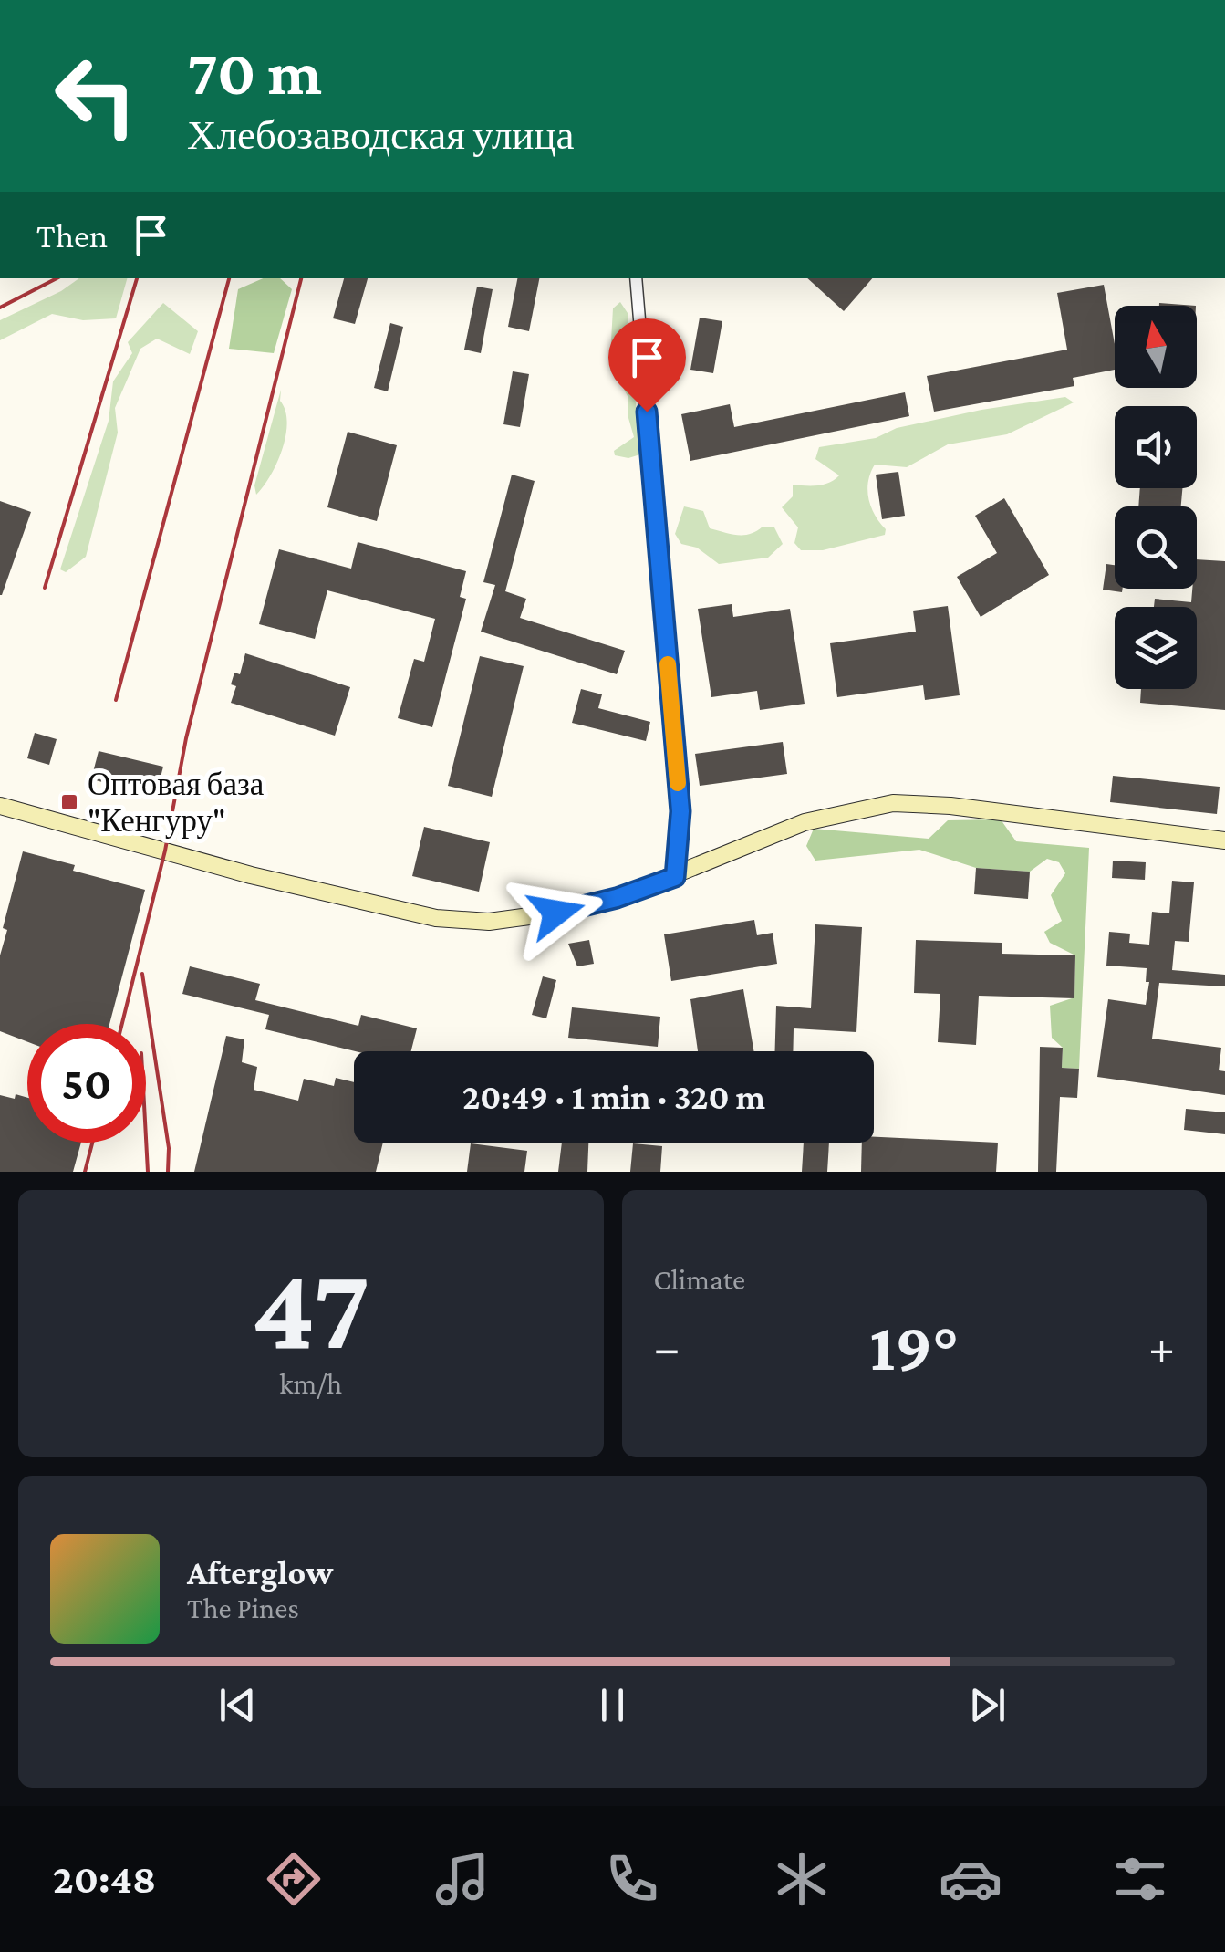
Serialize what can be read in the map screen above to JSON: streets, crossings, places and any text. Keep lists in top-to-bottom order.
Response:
{
  "places": {
    "transit": ["Оптовая база \"Кенгуру\""]
  },
  "north": "top",
  "page": {
    "turn": ["70 m", "Хлебозаводская улица"],
    "then": "Then",
    "limit": "50",
    "trip": "20:49 · 1 min · 320 m",
    "tile": [
      ["47", "km/h"],
      "Climate"
    ],
    "heat": ["−", "19°", "+"],
    "song": ["Afterglow", "The Pines"],
    "tabs": "20:48"
  }
}
